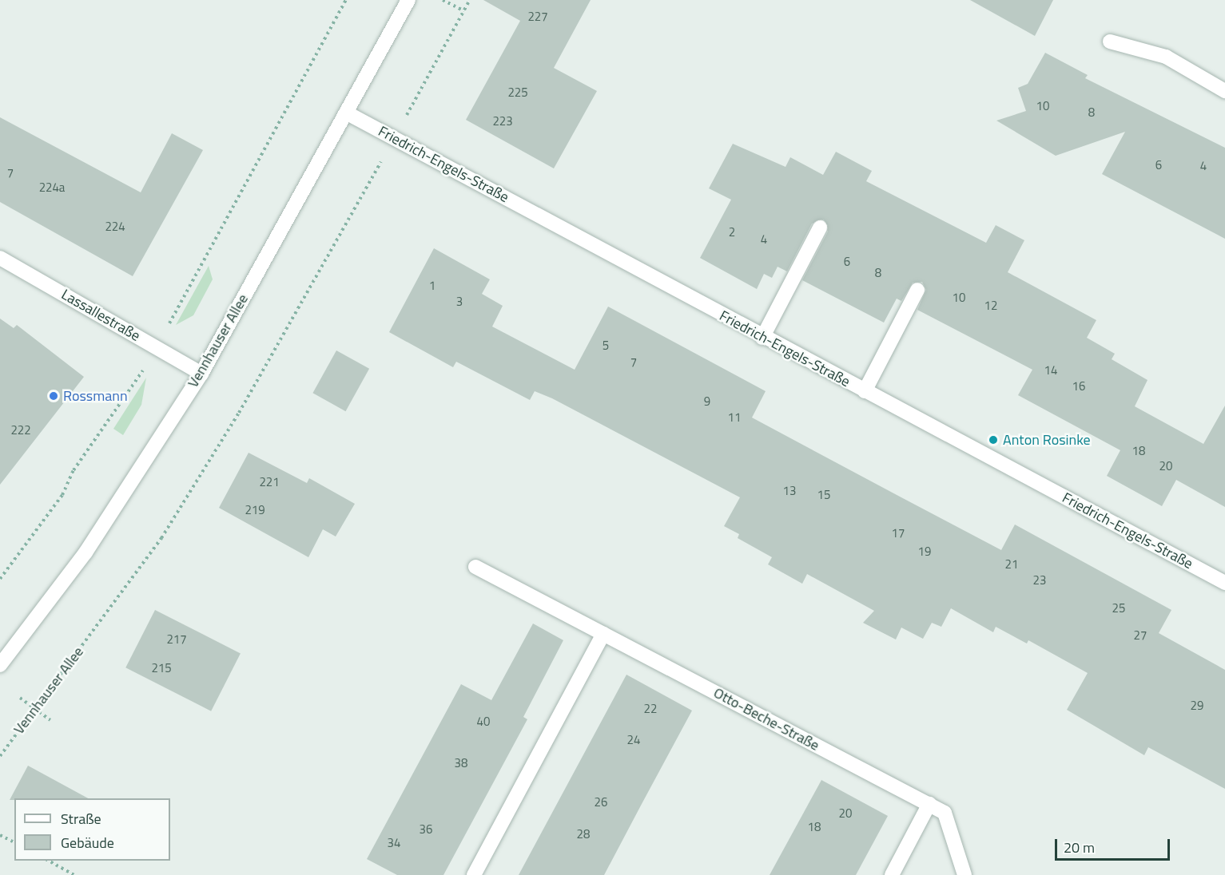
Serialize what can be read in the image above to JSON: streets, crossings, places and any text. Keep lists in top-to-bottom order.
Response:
{
  "streets": {
    "street": [
      "Friedrich-Engels-Straße",
      "Lassallestraße",
      "Vennhauser Allee",
      "Otto-Beche-Straße"
    ]
  },
  "crossings": [
    ["Friedrich-Engels-Straße", "Vennhauser Allee"],
    ["Lassallestraße", "Vennhauser Allee"]
  ],
  "places": ["Rossmann", "Anton Rosinke"],
  "house_numbers": [
    "227",
    "225",
    "10",
    "8",
    "223",
    "6",
    "4",
    "7",
    "224a",
    "224",
    "2",
    "4",
    "6",
    "8",
    "1",
    "10",
    "3",
    "12",
    "5",
    "7",
    "14",
    "16",
    "9",
    "11",
    "222",
    "18",
    "20",
    "221",
    "13",
    "15",
    "219",
    "17",
    "19",
    "21",
    "23",
    "25",
    "27",
    "217",
    "215",
    "29",
    "22",
    "40",
    "24",
    "38",
    "26",
    "20",
    "18",
    "36",
    "28",
    "34"
  ],
  "legend": ["Straße", "Gebäude"],
  "scale_bar": "20 m"
}
